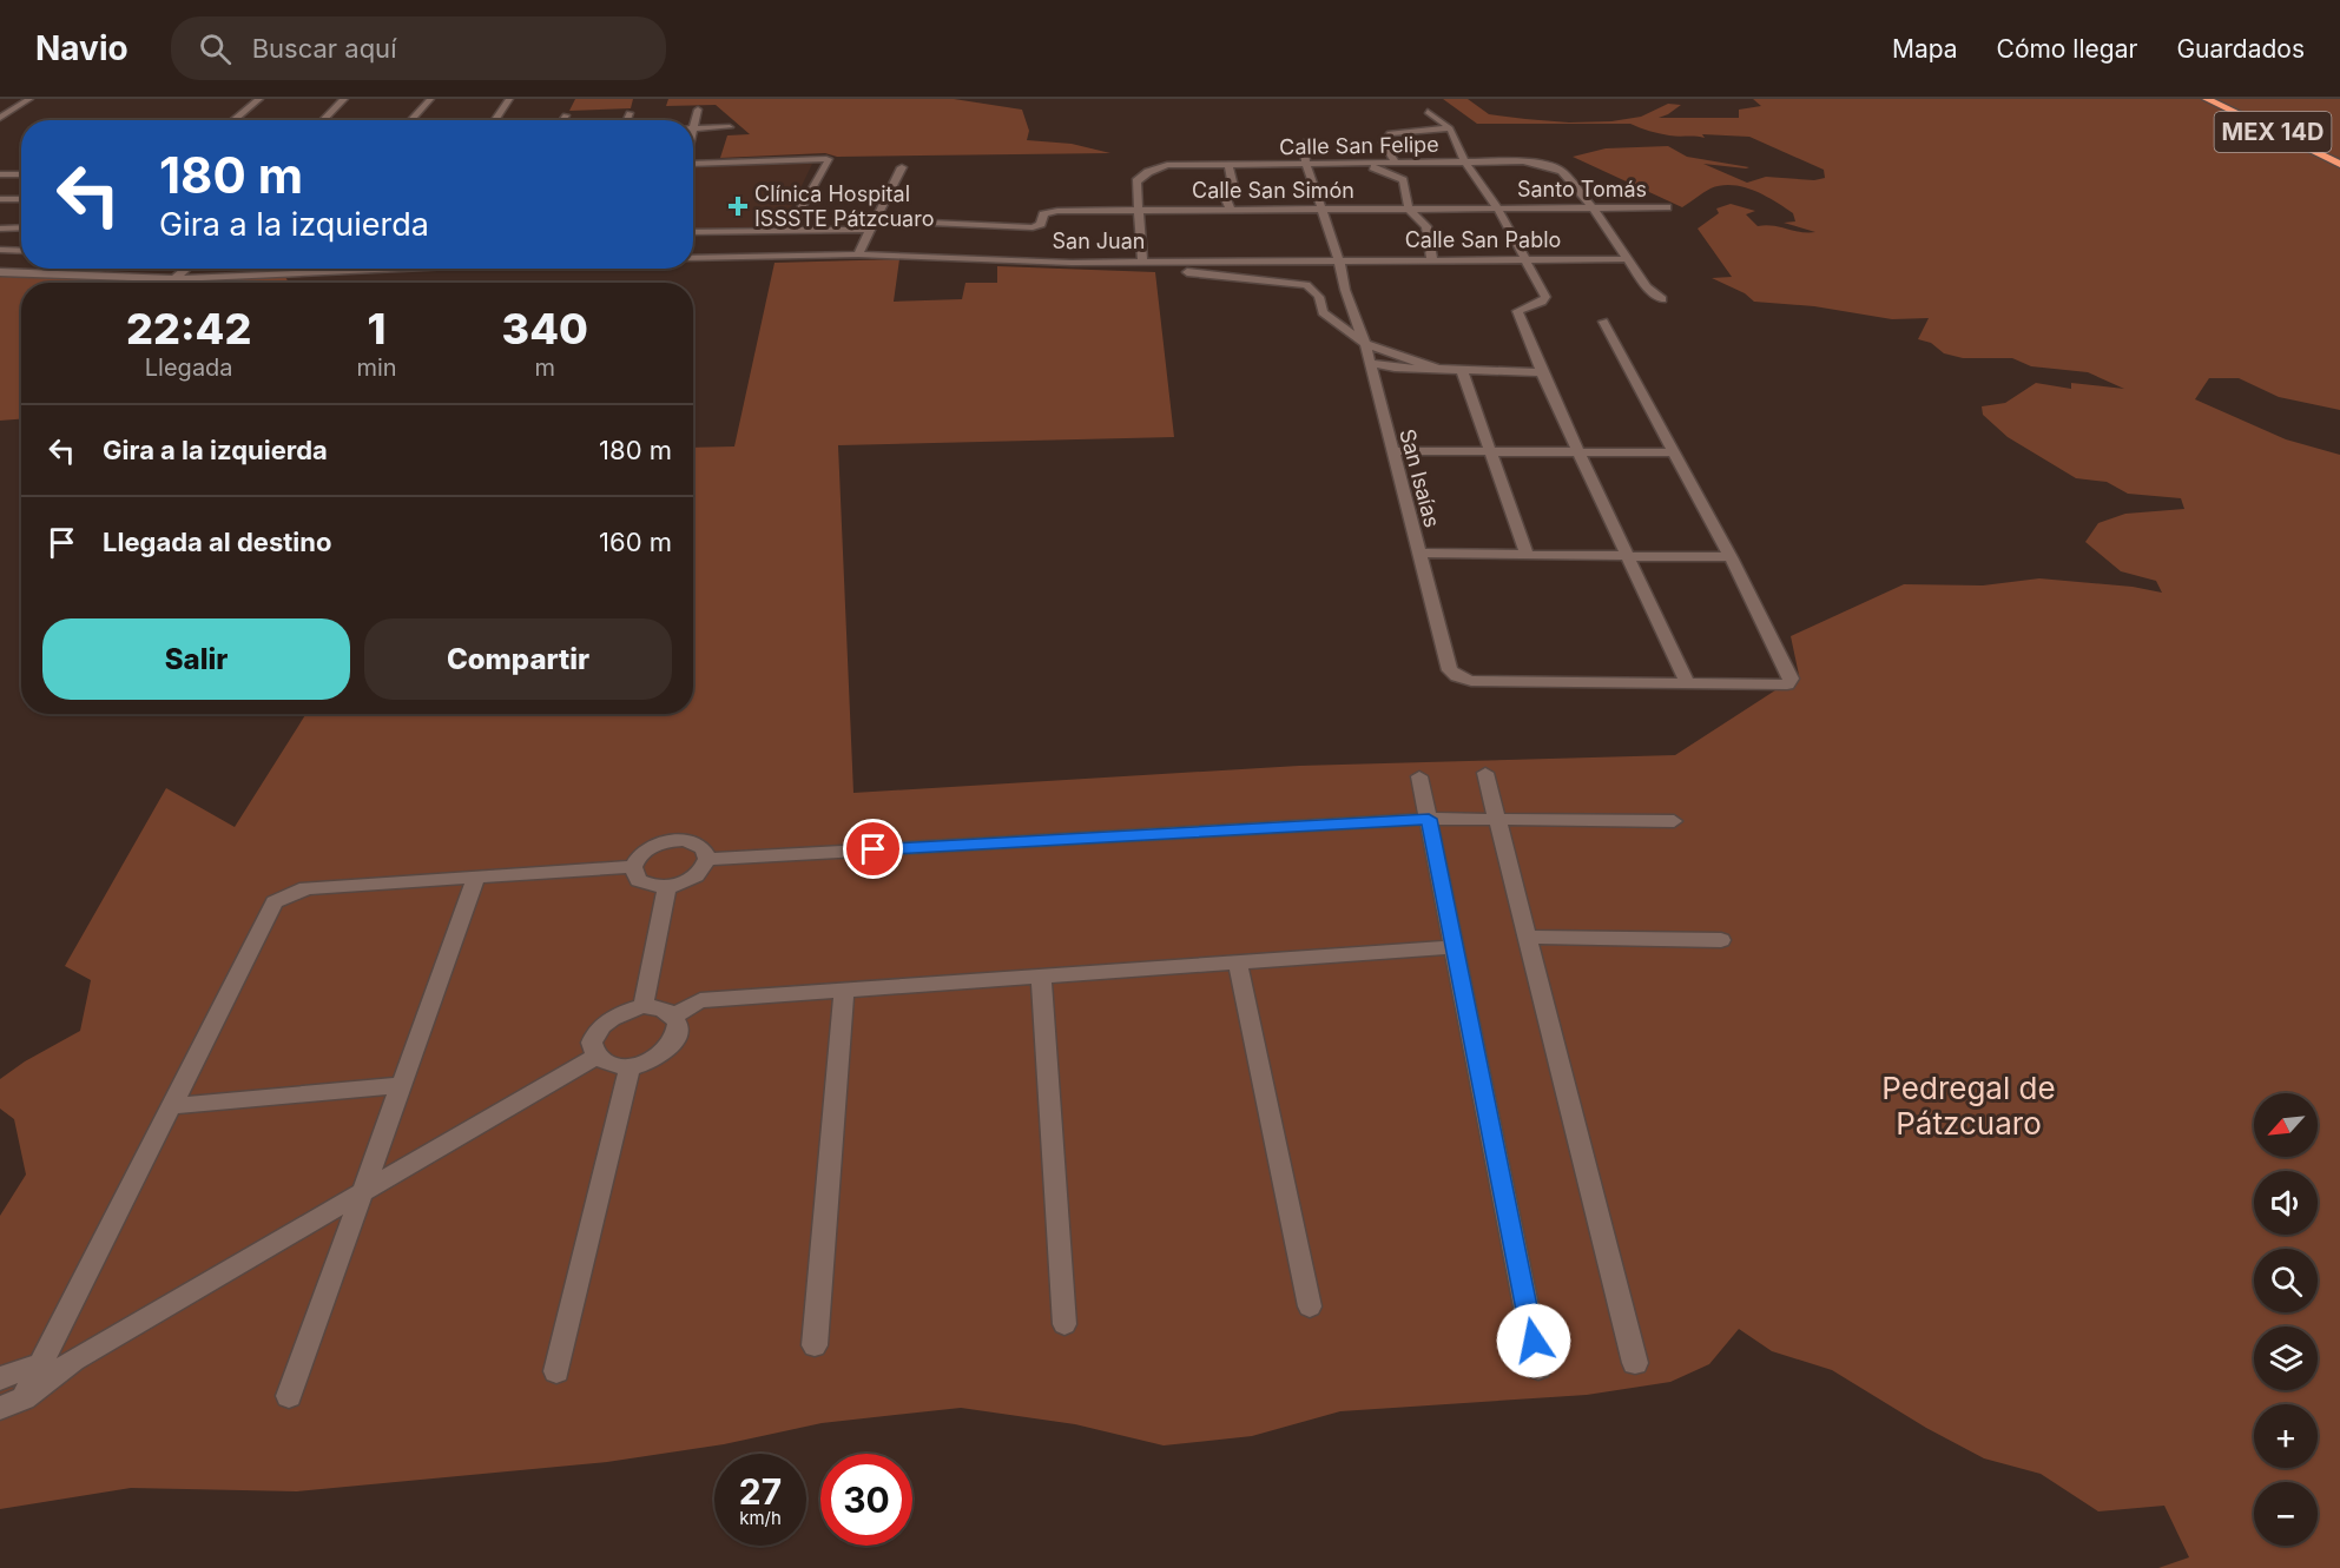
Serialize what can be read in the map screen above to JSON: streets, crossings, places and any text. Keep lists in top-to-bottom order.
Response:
{
  "streets": {
    "highway": ["MEX 14D"],
    "street": [
      "Calle San Felipe",
      "Santo Tomás",
      "Calle San Simón",
      "Calle San Pablo",
      "San Juan",
      "San Isaías"
    ]
  },
  "crossings": [
    ["Calle San Felipe", "Santo Tomás"],
    ["Calle San Felipe", "Calle San Simón"],
    ["Calle San Felipe", "San Isaías"],
    ["Santo Tomás", "Calle San Simón"],
    ["Calle San Simón", "San Isaías"],
    ["Calle San Pablo", "San Juan"],
    ["Calle San Pablo", "San Isaías"],
    ["San Juan", "San Isaías"]
  ],
  "parks": ["Pedregal de Pátzcuaro"],
  "places": {
    "health": ["Clínica Hospital ISSSTE Pátzcuaro"]
  },
  "north": "bottom left",
  "page": {
    "header": "Navio",
    "search": "Buscar aquí",
    "nav": ["Mapa", "Cómo llegar", "Guardados"],
    "turn": ["180 m", "Gira a la izquierda"],
    "eta": [
      "22:42",
      "Llegada",
      "1",
      "min",
      "340",
      "m"
    ],
    "list": [
      {
        "name": "Gira a la izquierda",
        "value": "180 m"
      },
      {
        "name": "Llegada al destino",
        "value": "160 m"
      }
    ],
    "buttons": ["Salir", "Compartir"],
    "map_buttons": ["+", "−"],
    "speed": "27 km/h",
    "limit": "30"
  }
}
